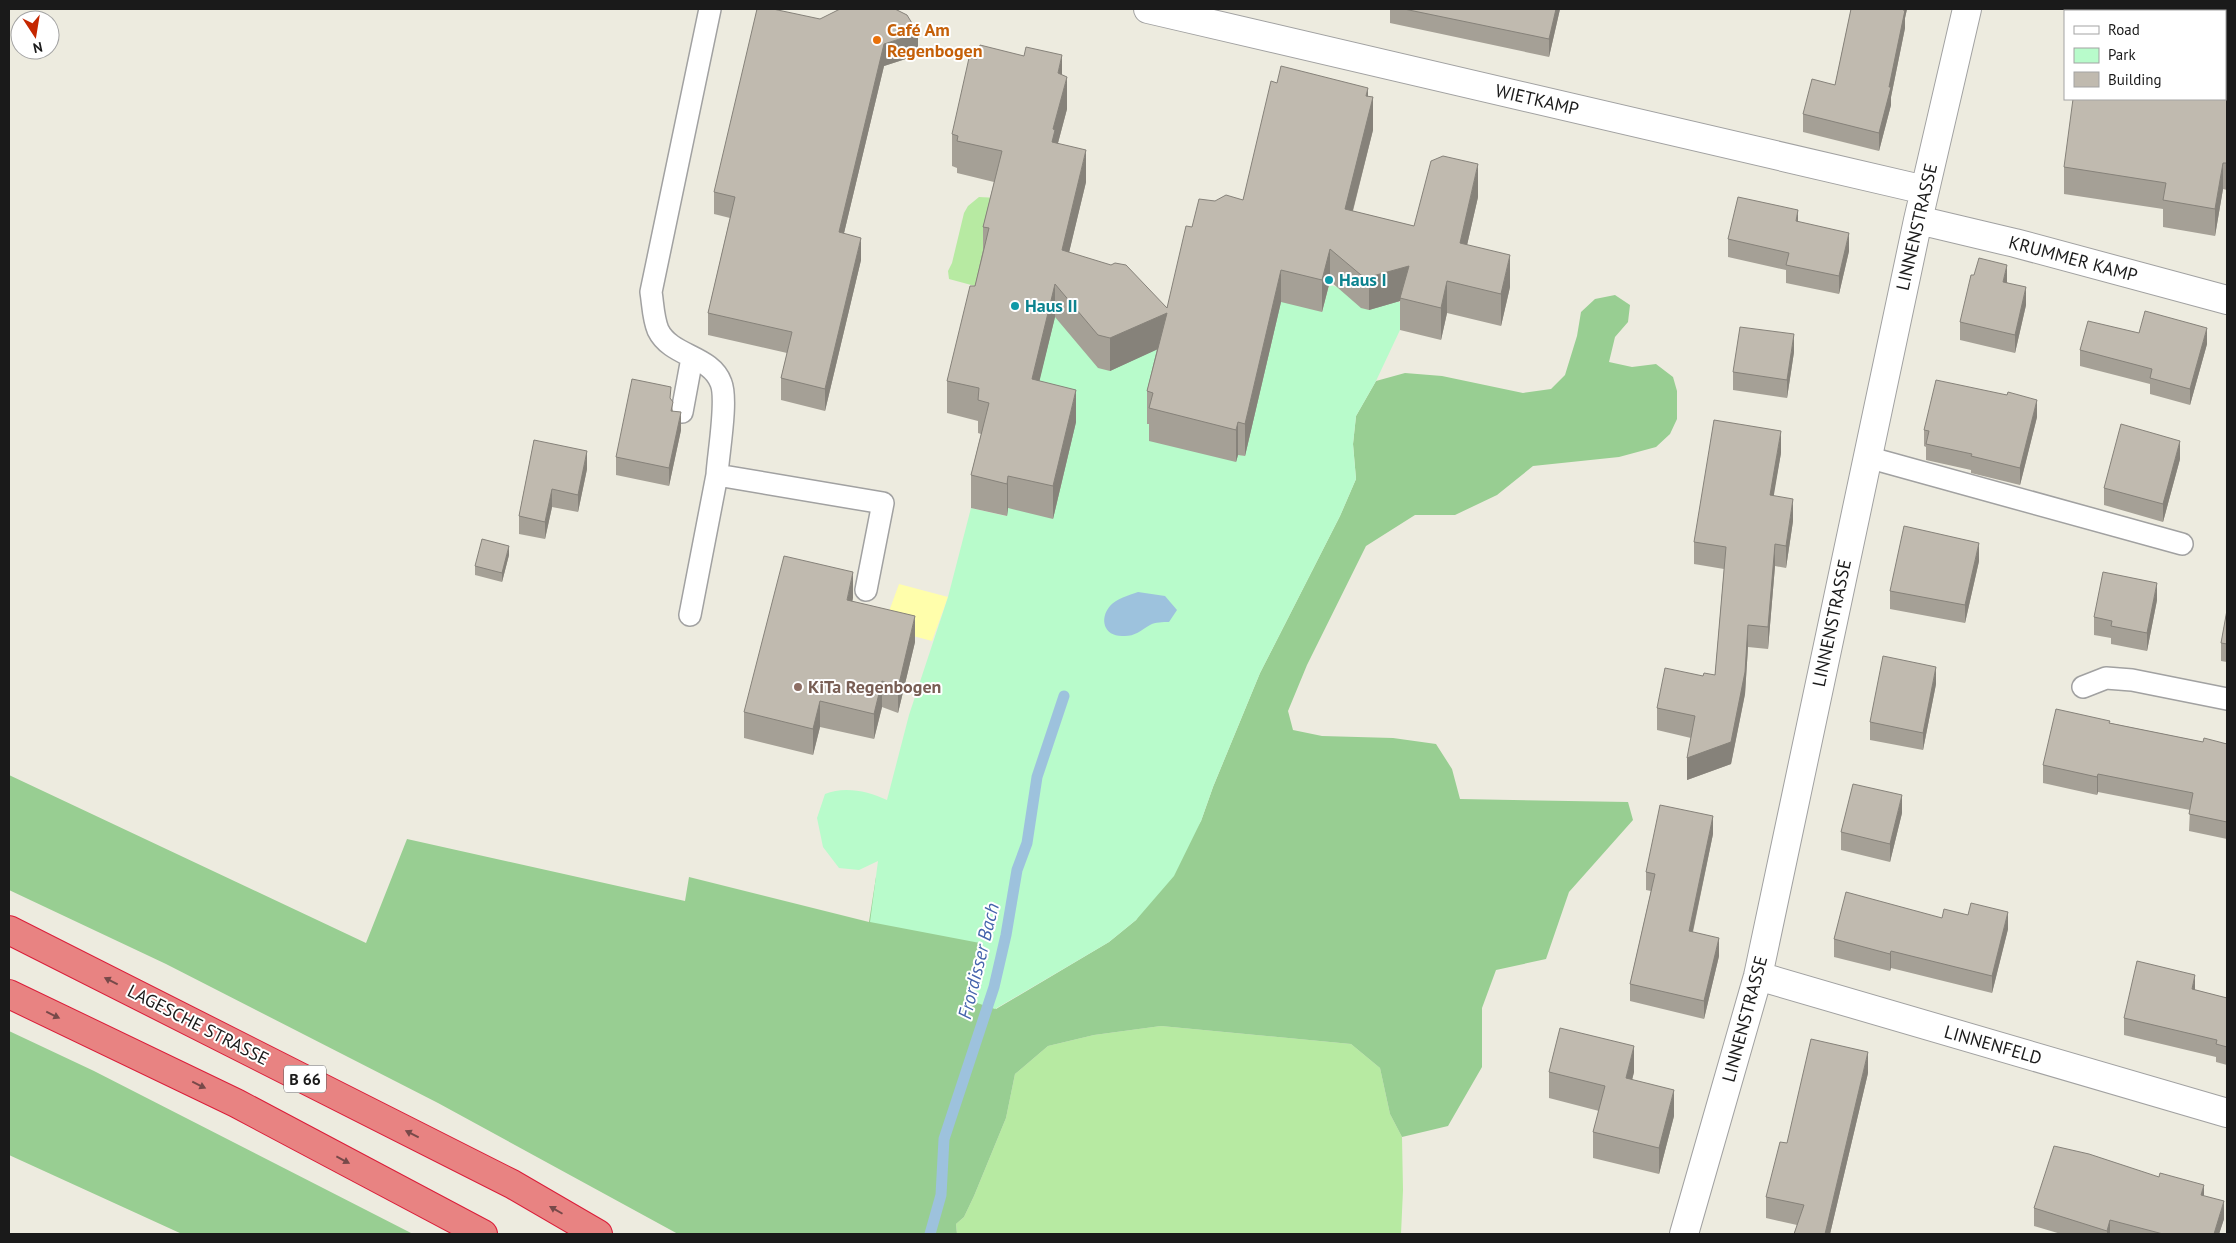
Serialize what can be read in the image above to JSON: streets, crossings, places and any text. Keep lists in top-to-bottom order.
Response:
{
  "streets": {
    "highway": ["LAGESCHE STRASSE", "B 66"],
    "street": [
      "WIETKAMP",
      "LINNENSTRASSE",
      "KRUMMER KAMP",
      "LINNENFELD"
    ]
  },
  "crossings": [
    ["WIETKAMP", "LINNENSTRASSE"],
    ["LINNENSTRASSE", "KRUMMER KAMP"],
    ["LINNENSTRASSE", "LINNENFELD"]
  ],
  "water": ["Frordisser Bach"],
  "places": [
    "Café Am Regenbogen",
    "Haus I",
    "Haus II",
    "KiTa Regenbogen"
  ],
  "legend": ["Road", "Park", "Building"],
  "north": "bottom"
}
